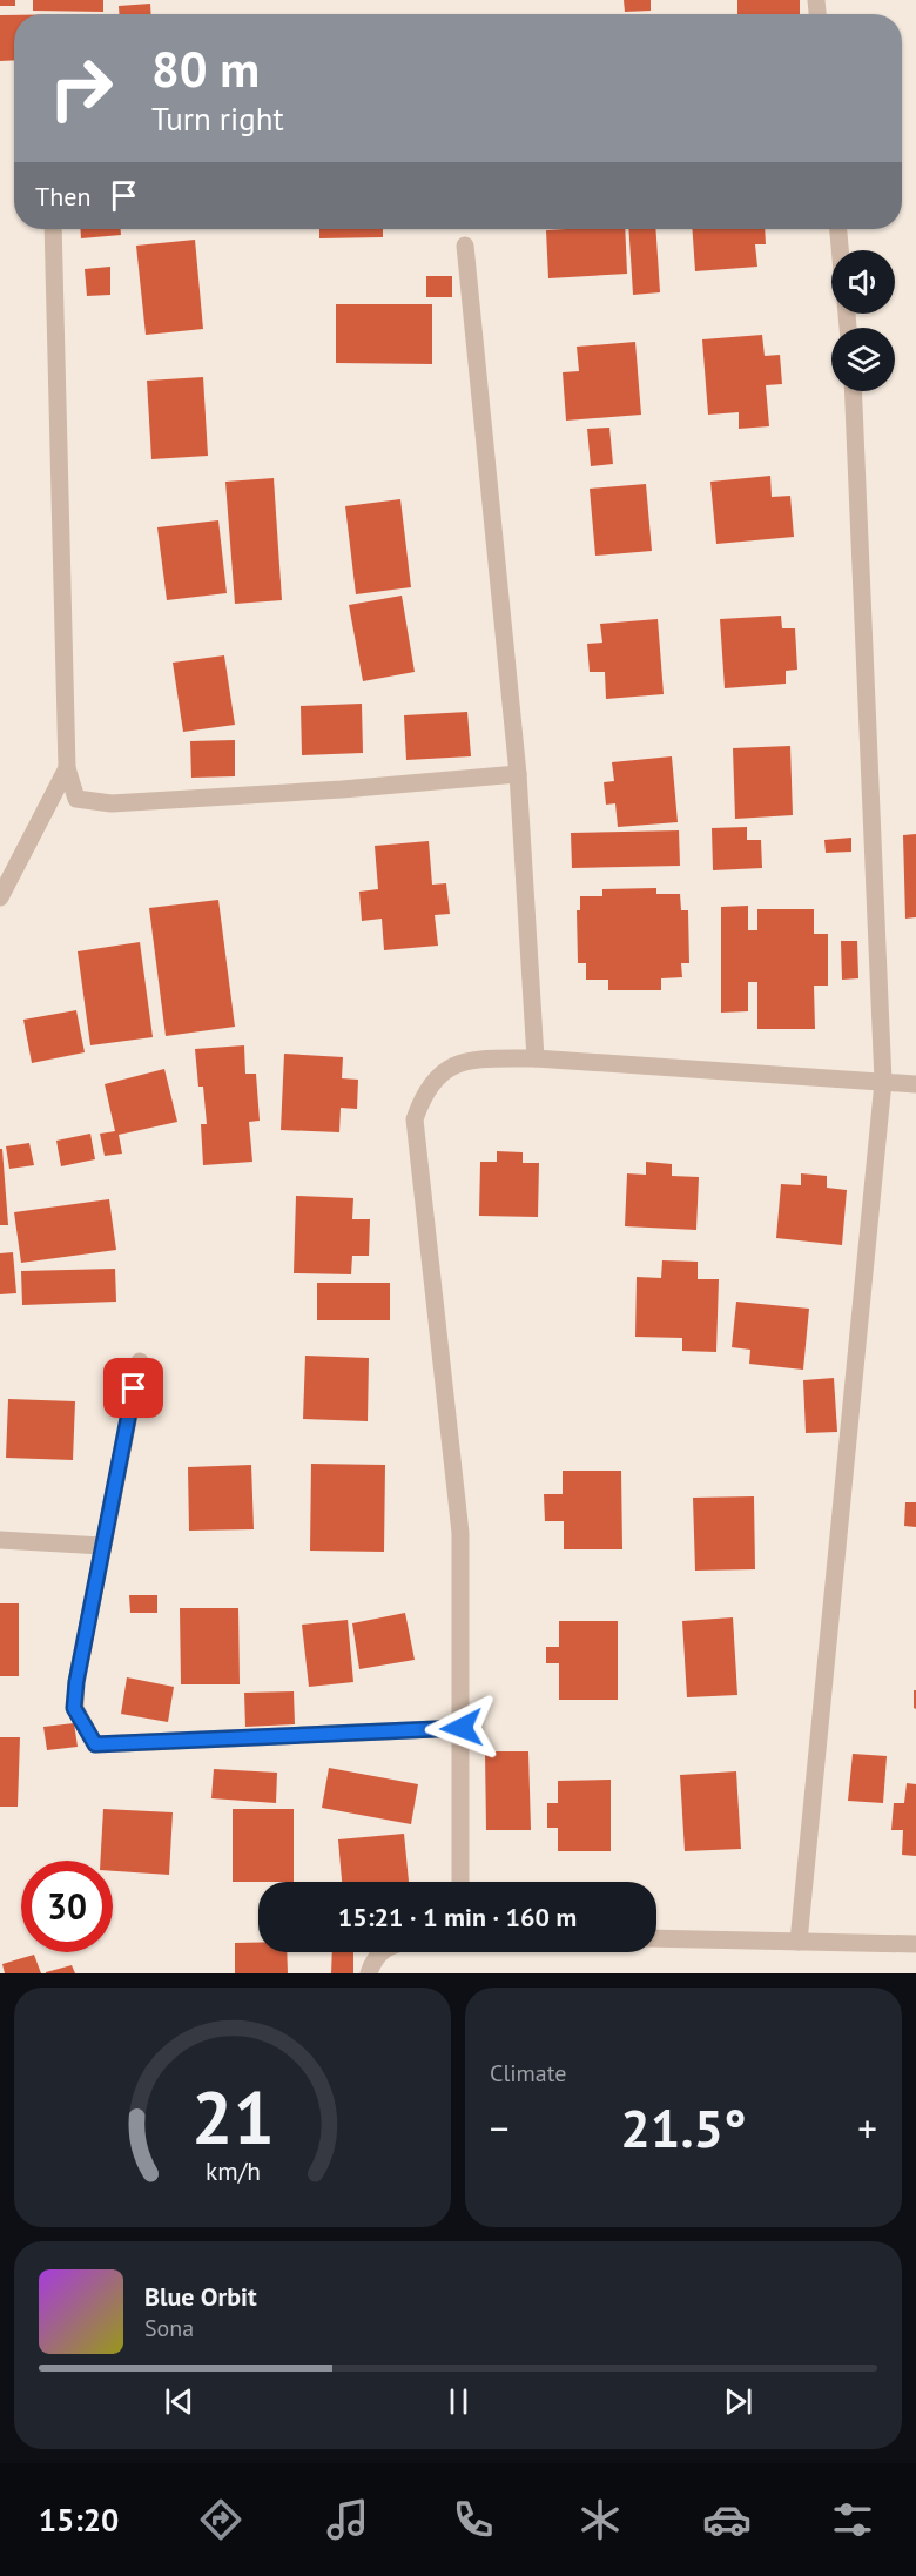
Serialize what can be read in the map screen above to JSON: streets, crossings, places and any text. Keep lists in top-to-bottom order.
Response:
{
  "page": {
    "turn": ["80 m", "Turn right"],
    "then": "Then",
    "limit": "30",
    "trip": "15:21 · 1 min · 160 m",
    "tile": "Climate",
    "heat": ["−", "21.5°", "+"],
    "song": ["Blue Orbit", "Sona"],
    "tabs": "15:20",
    "gauge": ["21", "km/h"]
  }
}
